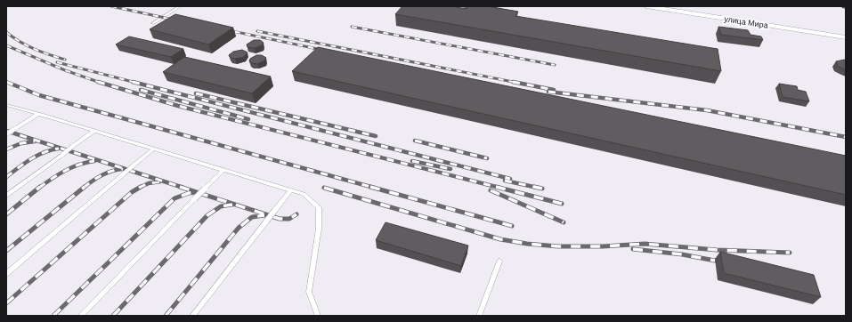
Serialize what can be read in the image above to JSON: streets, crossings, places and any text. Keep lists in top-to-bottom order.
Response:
{
  "streets": {
    "street": ["улица Мира"]
  }
}
